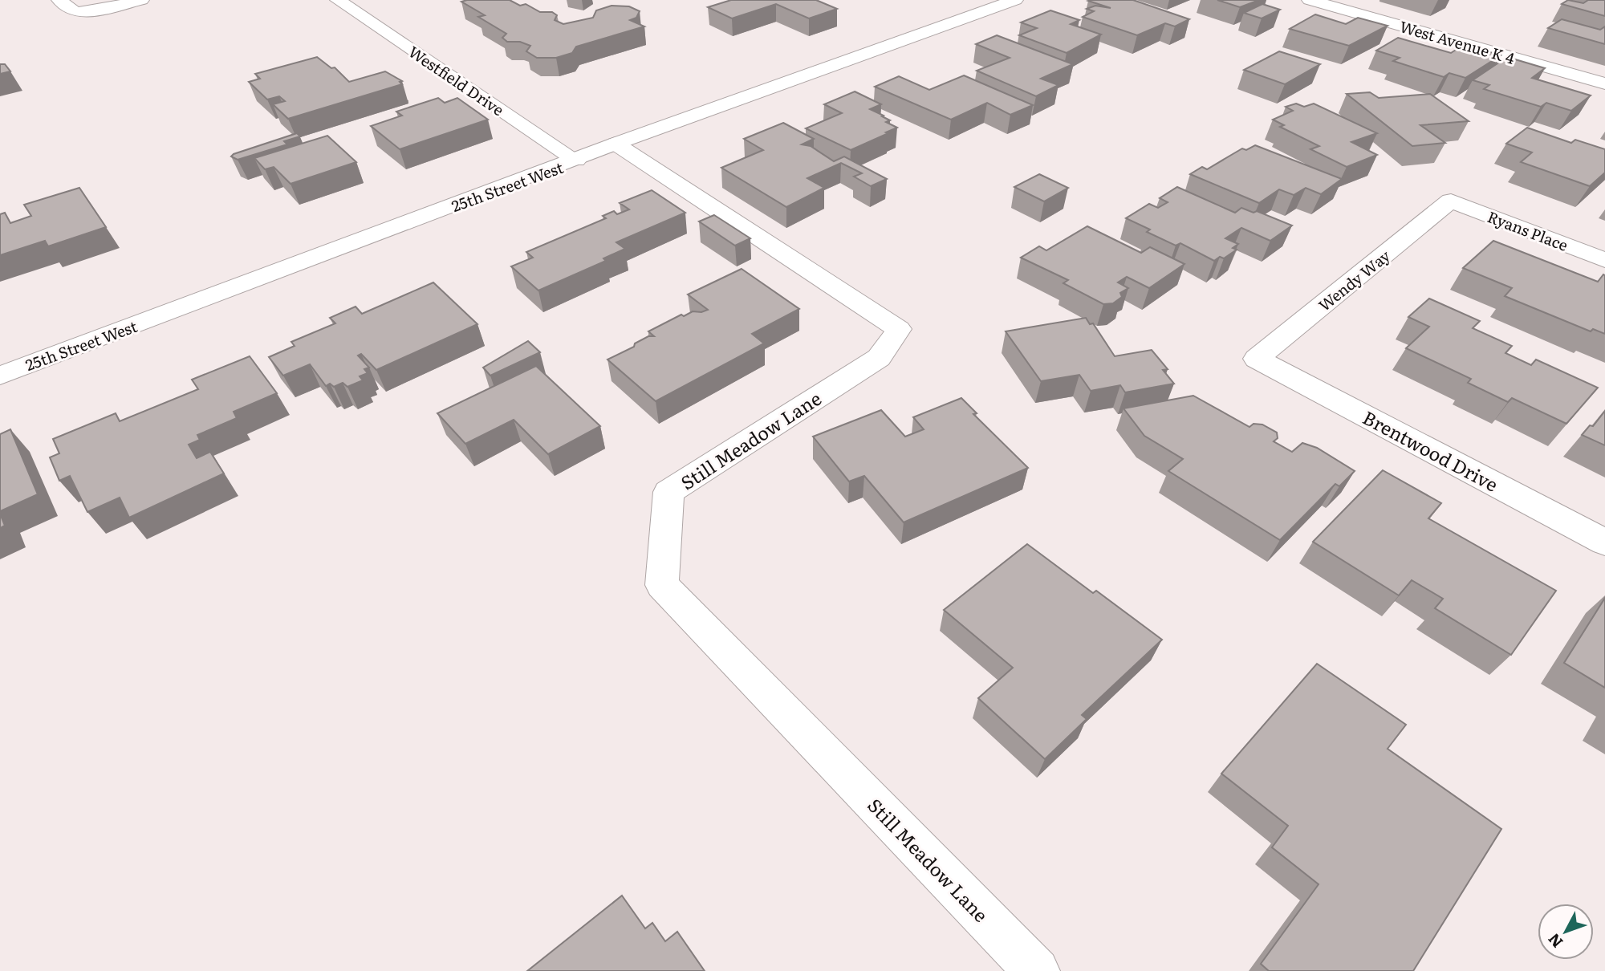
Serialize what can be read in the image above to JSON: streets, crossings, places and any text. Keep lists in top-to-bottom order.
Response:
{
  "streets": {
    "street": [
      "West Avenue K 4",
      "Westfield Drive",
      "25th Street West",
      "Ryans Place",
      "Wendy Way",
      "Still Meadow Lane",
      "Brentwood Drive"
    ]
  },
  "crossings": [
    ["Westfield Drive", "25th Street West"],
    ["25th Street West", "Still Meadow Lane"],
    ["Ryans Place", "Wendy Way"],
    ["Wendy Way", "Brentwood Drive"]
  ],
  "north": "bottom left"
}
